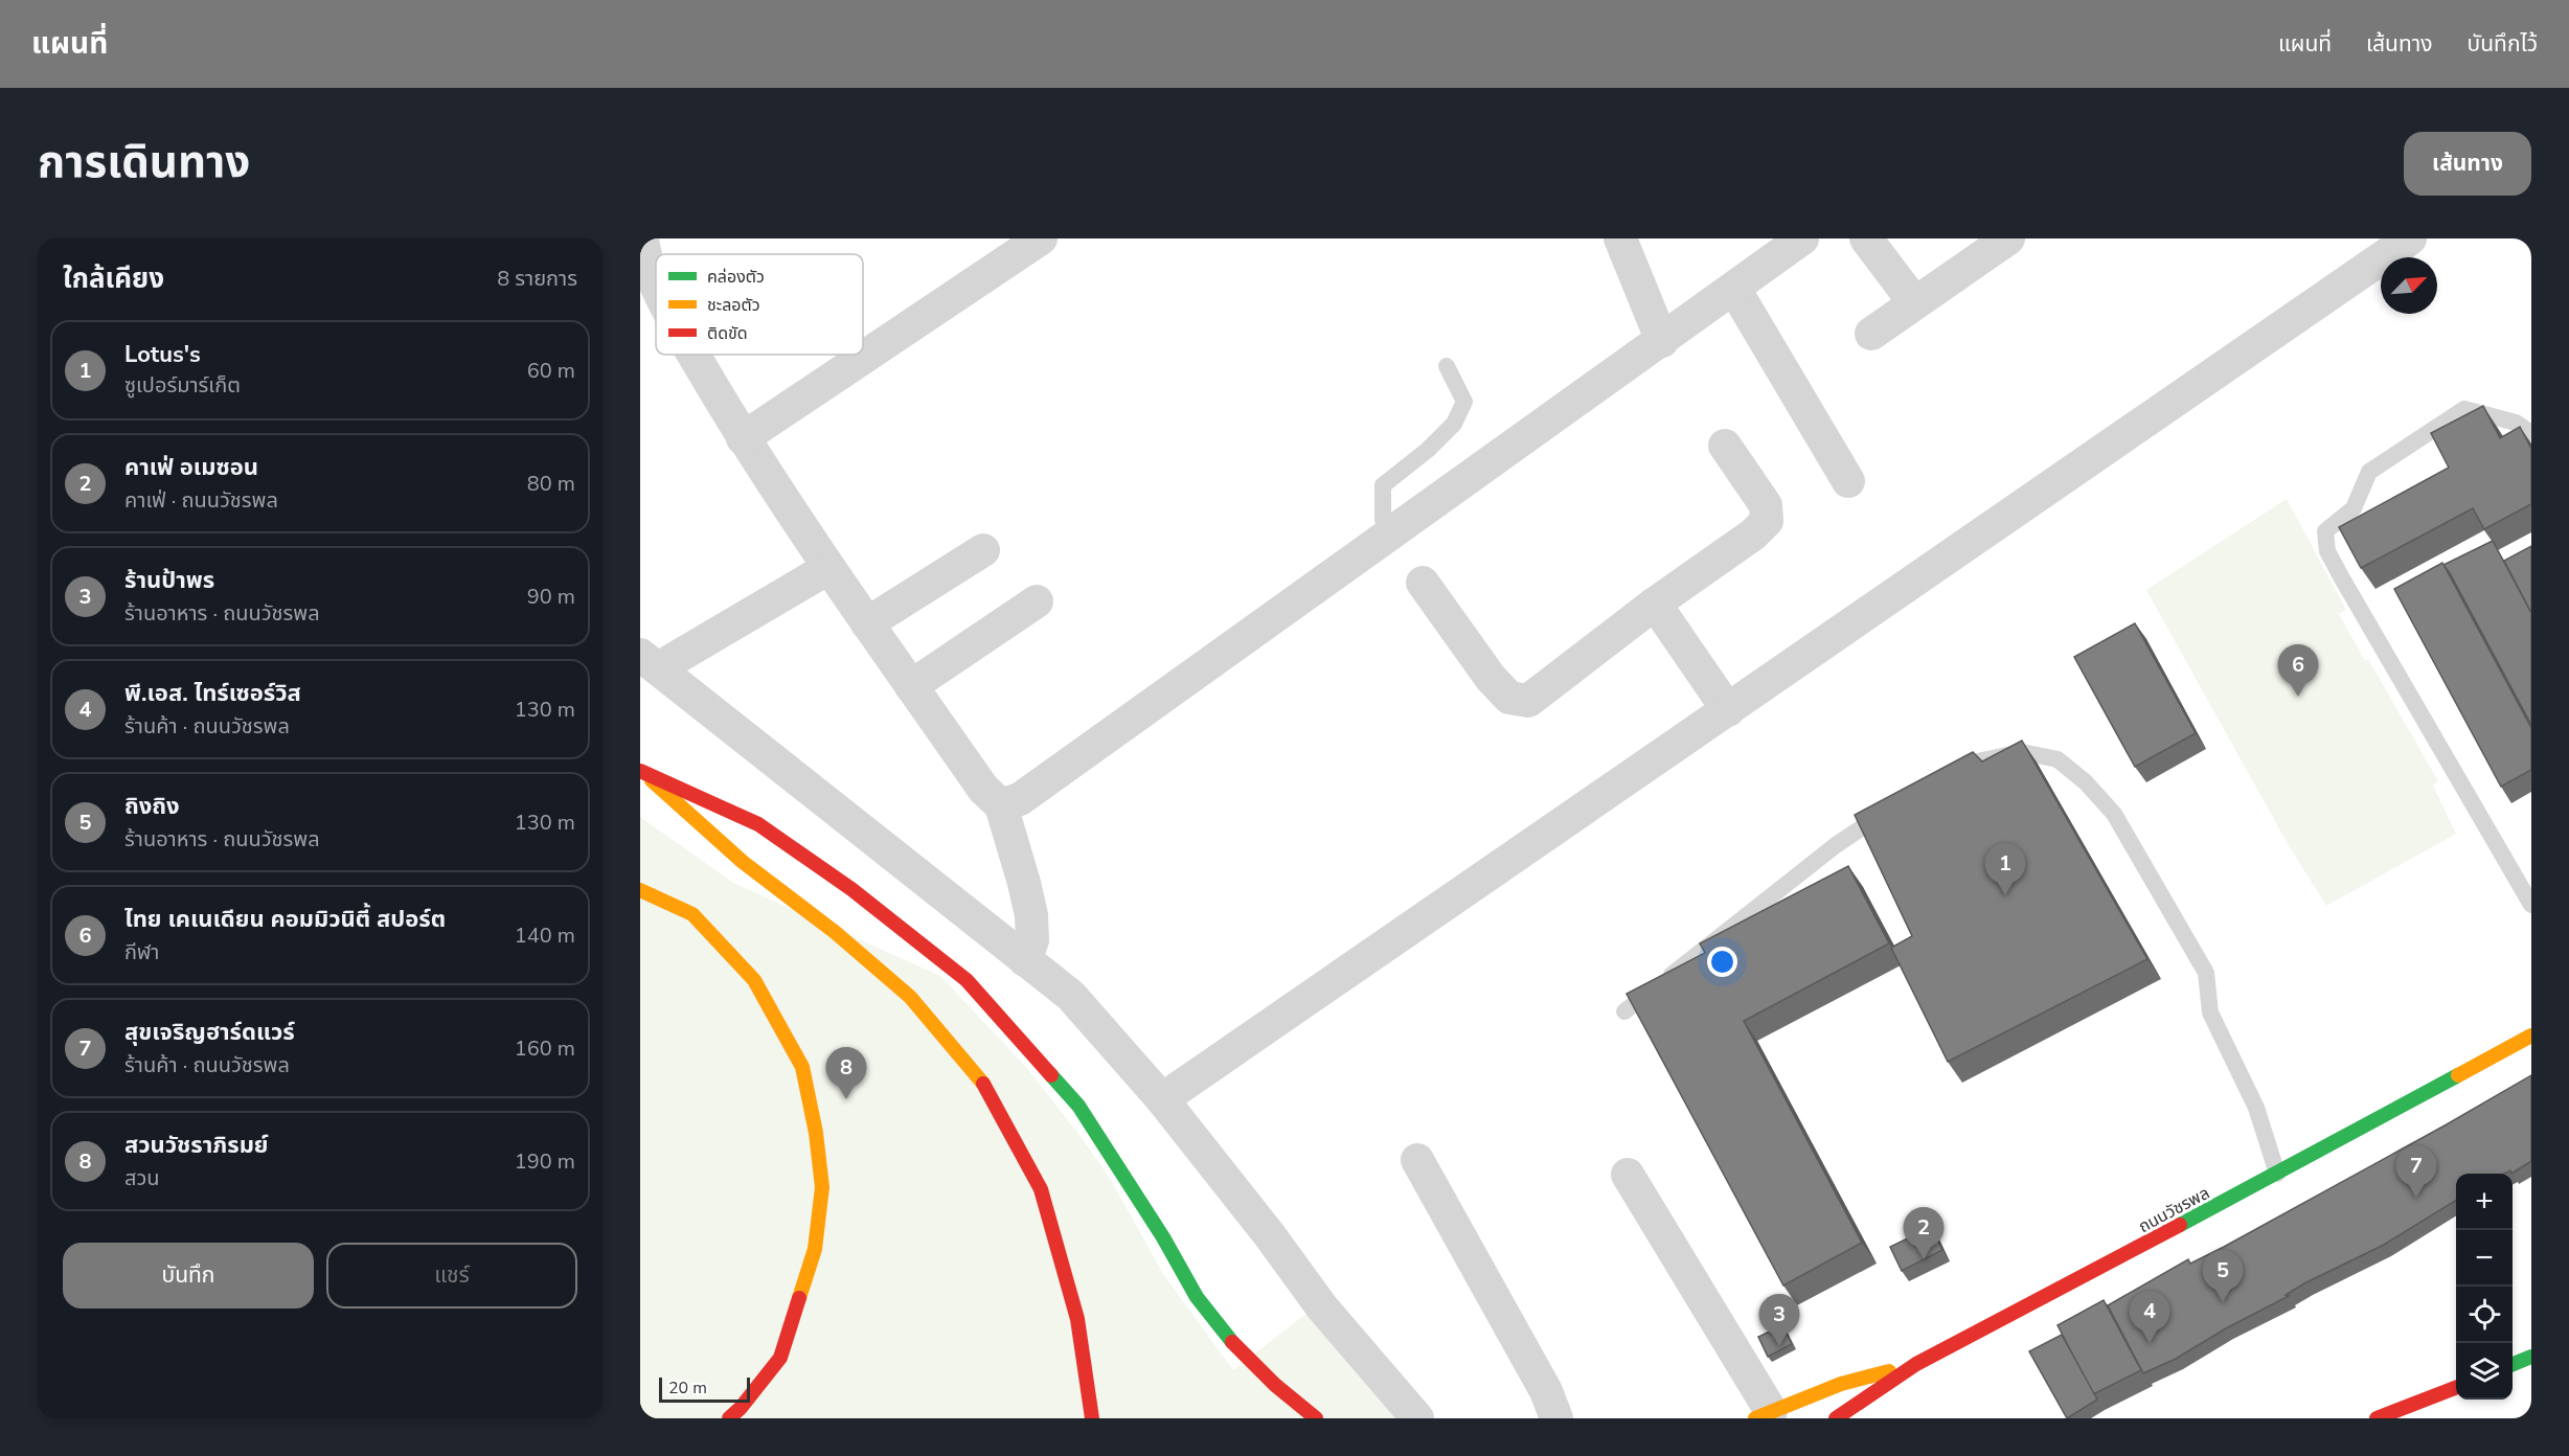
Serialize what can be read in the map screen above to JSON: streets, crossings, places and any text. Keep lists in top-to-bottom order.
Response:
{
  "streets": {
    "main road": ["ถนนวัชรพล"]
  },
  "legend": ["คล่องตัว", "ชะลอตัว", "ติดขัด"],
  "scale_bar": "20 m",
  "north": "top right",
  "page": {
    "header": "แผนที่",
    "nav": ["แผนที่", "เส้นทาง", "บันทึกไว้"],
    "title": "การเดินทาง",
    "buttons": [
      "เส้นทาง",
      ["บันทึก", "แชร์"]
    ],
    "heading": ["ใกล้เคียง", "8 รายการ"],
    "list": [
      {
        "mark": "1",
        "name": "Lotus's",
        "note": "ซูเปอร์มาร์เก็ต",
        "value": "60 m"
      },
      {
        "mark": "2",
        "name": "คาเฟ่ อเมซอน",
        "note": "คาเฟ่ · ถนนวัชรพล",
        "value": "80 m"
      },
      {
        "mark": "3",
        "name": "ร้านป้าพร",
        "note": "ร้านอาหาร · ถนนวัชรพล",
        "value": "90 m"
      },
      {
        "mark": "4",
        "name": "พี.เอส. ไทร์เซอร์วิส",
        "note": "ร้านค้า · ถนนวัชรพล",
        "value": "130 m"
      },
      {
        "mark": "5",
        "name": "ถิงถิง",
        "note": "ร้านอาหาร · ถนนวัชรพล",
        "value": "130 m"
      },
      {
        "mark": "6",
        "name": "ไทย เคเนเดียน คอมมิวนิตี้ สปอร์ต",
        "note": "กีฬา",
        "value": "140 m"
      },
      {
        "mark": "7",
        "name": "สุขเจริญฮาร์ดแวร์",
        "note": "ร้านค้า · ถนนวัชรพล",
        "value": "160 m"
      },
      {
        "mark": "8",
        "name": "สวนวัชราภิรมย์",
        "note": "สวน",
        "value": "190 m"
      }
    ],
    "pins": [
      "6",
      "1",
      "8",
      "7",
      "2",
      "5",
      "4",
      "3"
    ],
    "map_buttons": ["+", "−"],
    "scale": "20 m"
  }
}
